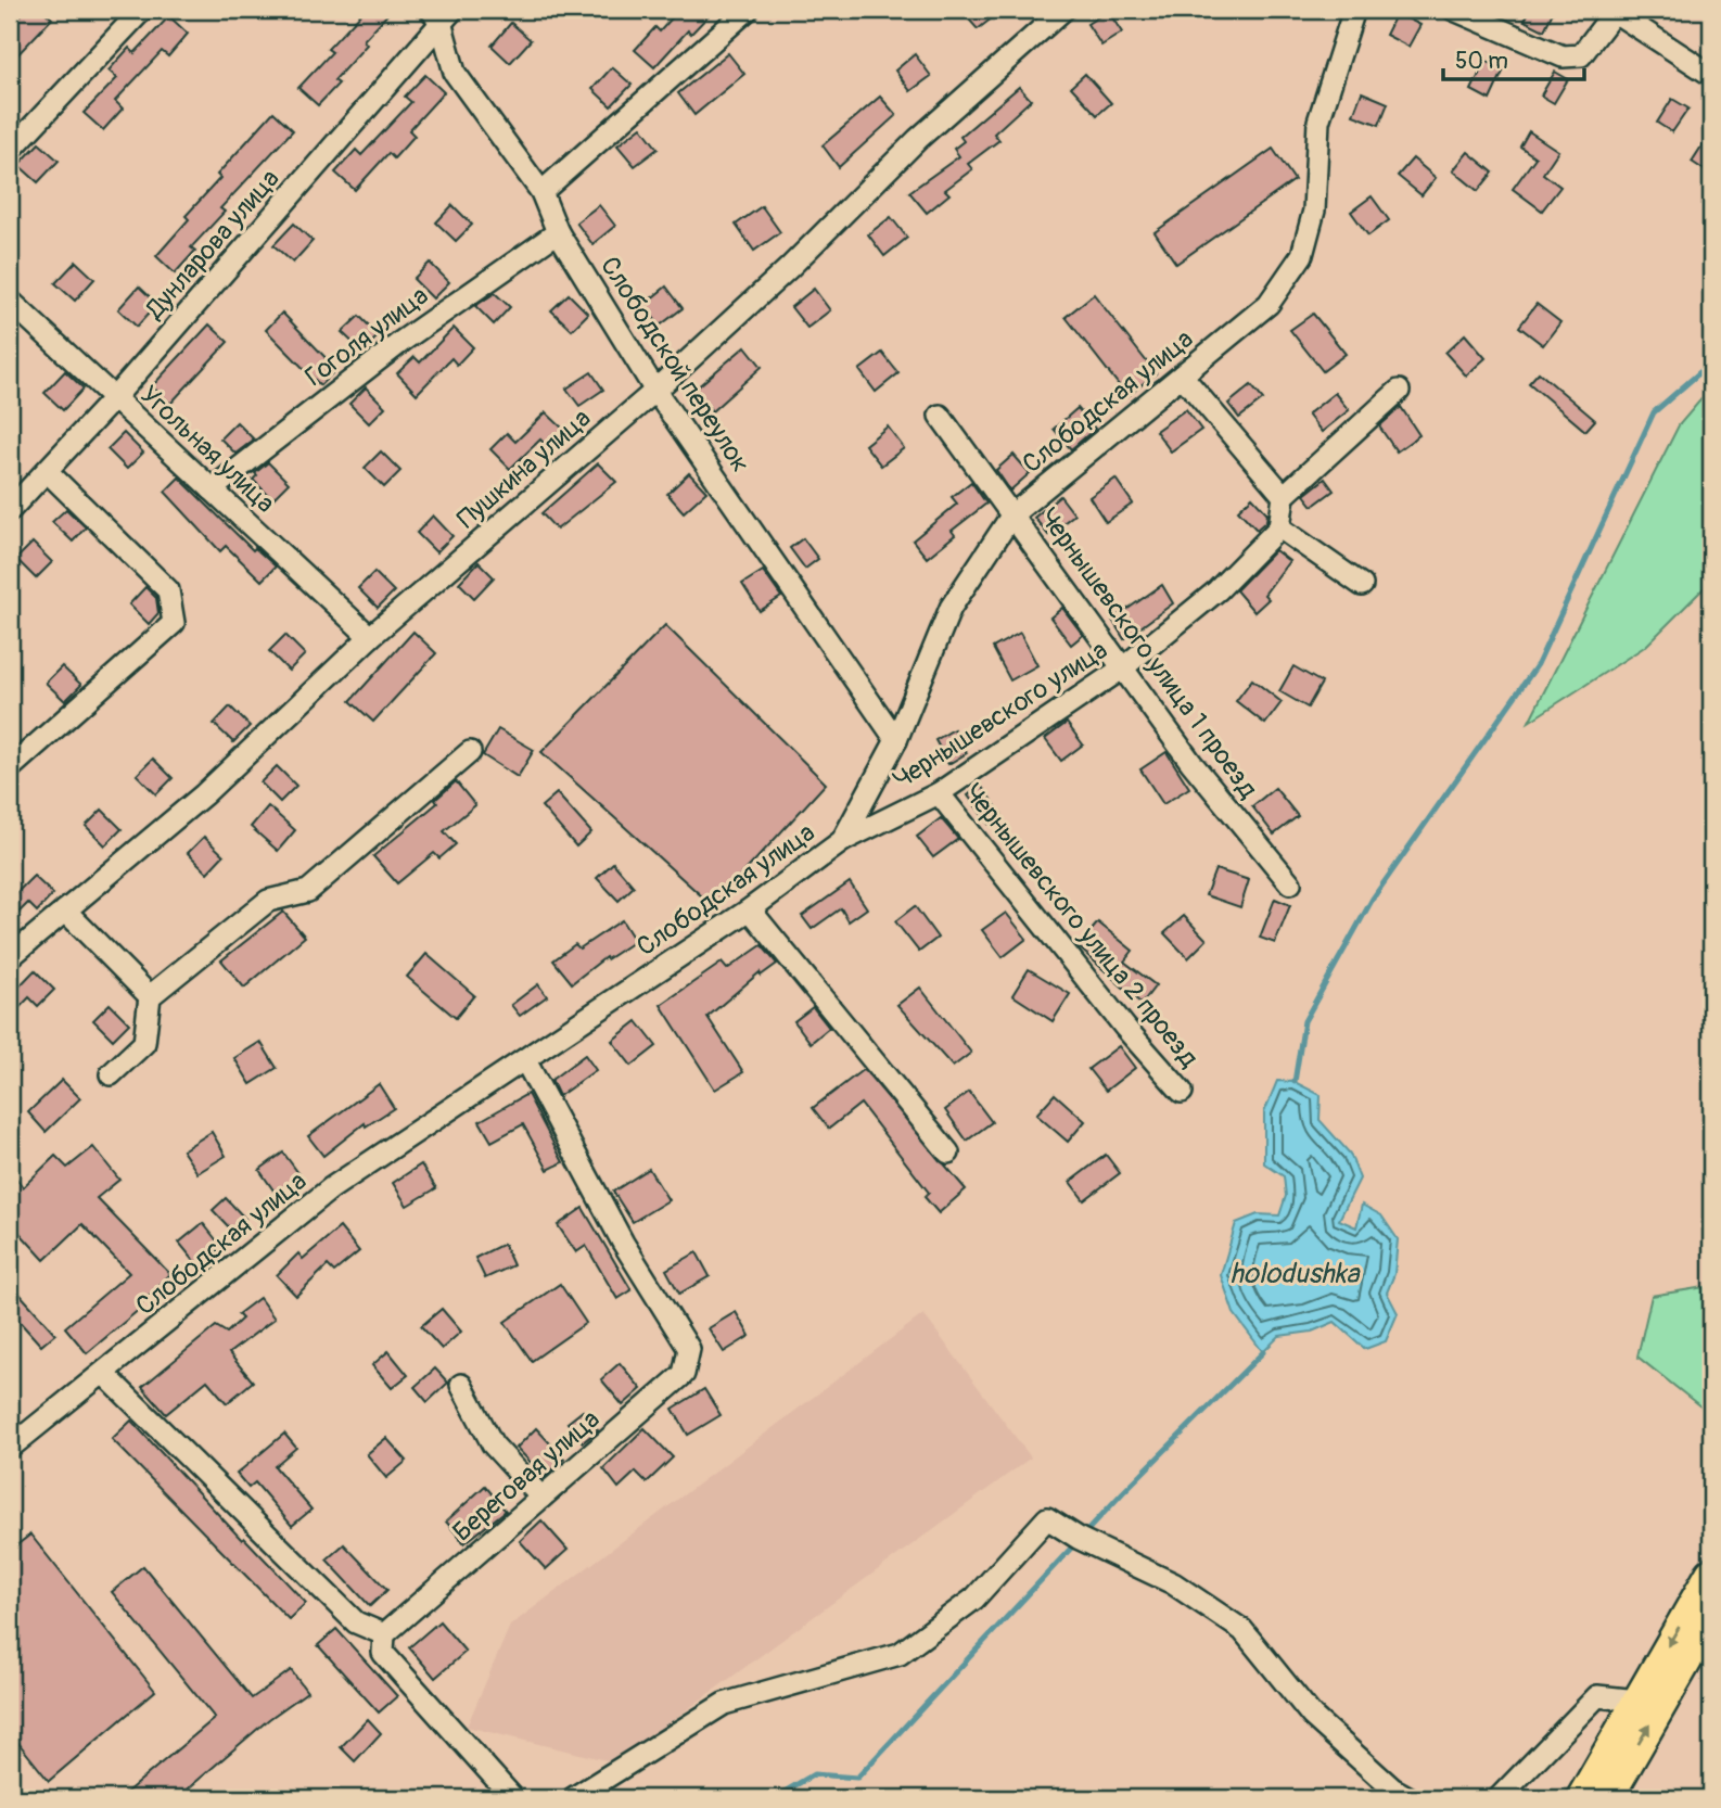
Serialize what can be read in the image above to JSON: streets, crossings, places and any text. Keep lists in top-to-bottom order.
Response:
{
  "streets": {
    "street": [
      "Дунларова улица",
      "Гоголя улица",
      "Слободской переулок",
      "Слободская улица",
      "Угольная улица",
      "Пушкина улица",
      "Чернышевского улица 1 проезд",
      "Чернышевского улица",
      "Чернышевского улица 2 проезд",
      "Береговая улица"
    ]
  },
  "crossings": [
    ["Дунларова улица", "Слободской переулок"],
    ["Дунларова улица", "Угольная улица"],
    ["Гоголя улица", "Слободской переулок"],
    ["Гоголя улица", "Угольная улица"],
    ["Слободской переулок", "Слободская улица"],
    ["Слободской переулок", "Пушкина улица"],
    ["Слободская улица", "Чернышевского улица 1 проезд"],
    ["Слободская улица", "Чернышевского улица"],
    ["Слободская улица", "Береговая улица"],
    ["Угольная улица", "Пушкина улица"],
    ["Чернышевского улица 1 проезд", "Чернышевского улица"],
    ["Чернышевского улица", "Чернышевского улица 2 проезд"]
  ],
  "water": ["holodushka"],
  "scale_bar": "50 m"
}
